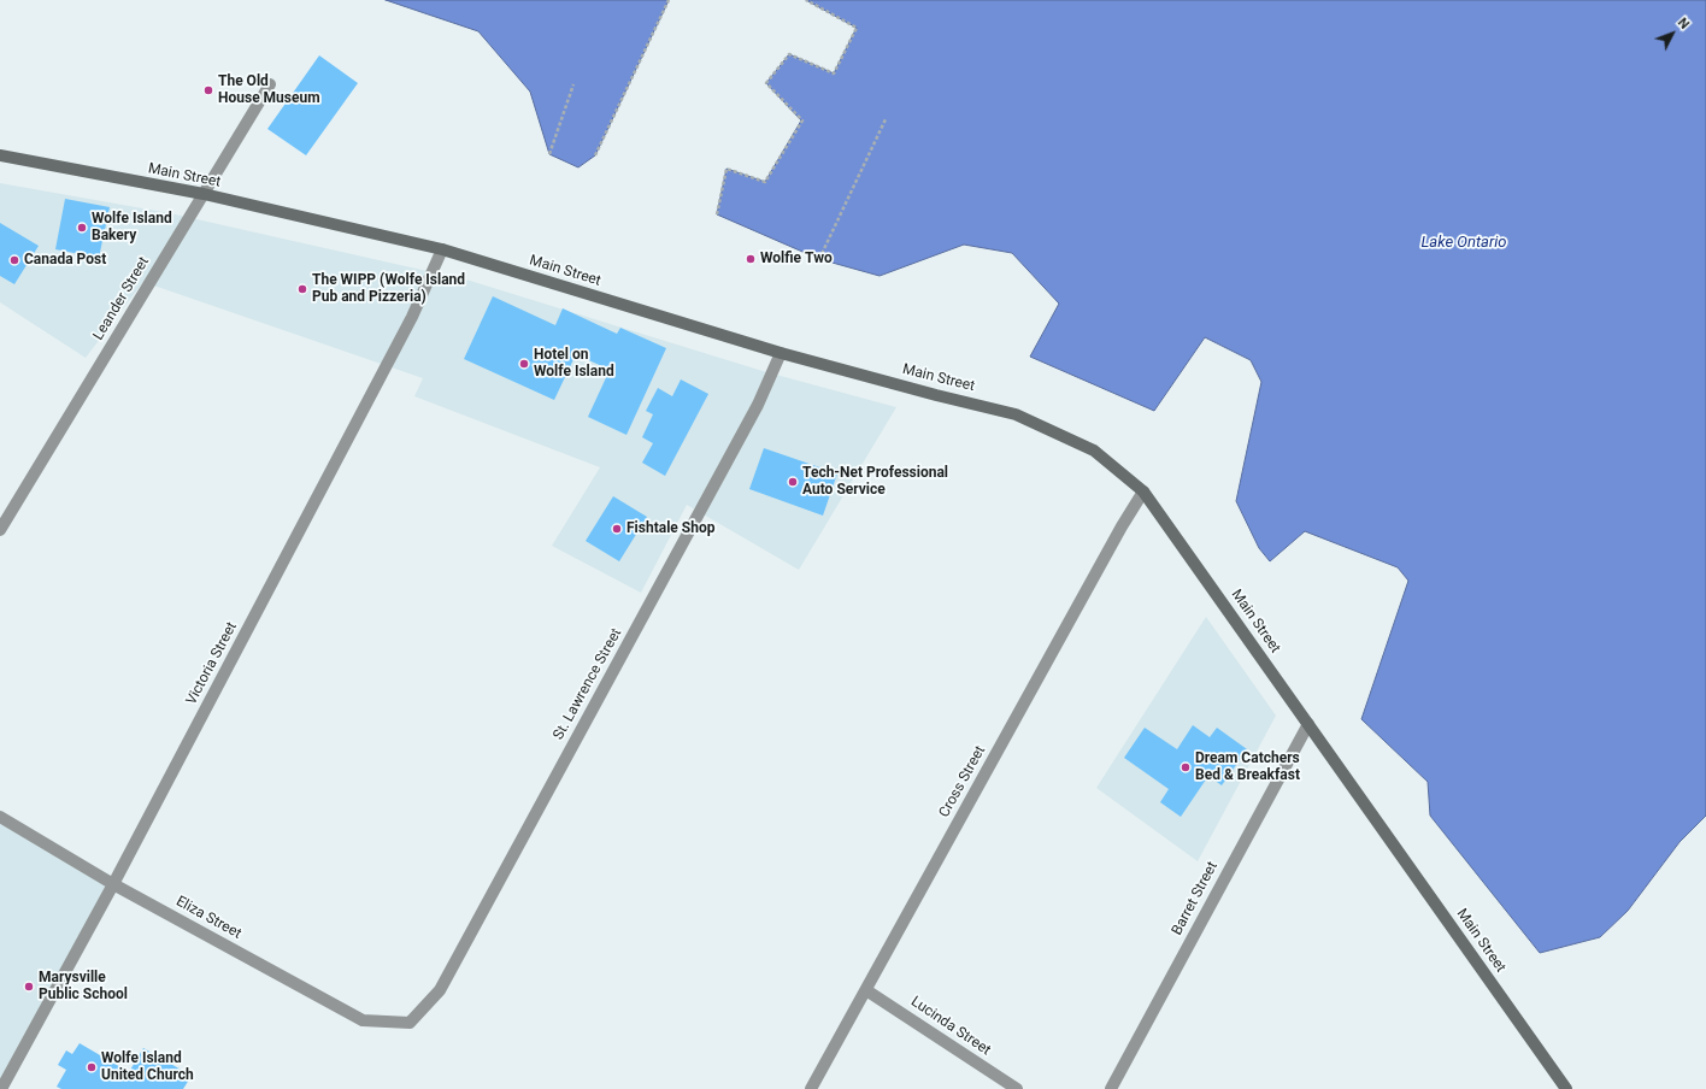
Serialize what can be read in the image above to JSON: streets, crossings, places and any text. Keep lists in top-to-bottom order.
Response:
{
  "streets": {
    "main road": ["Main Street"],
    "street": [
      "Leander Street",
      "Victoria Street",
      "St. Lawrence Street",
      "Cross Street",
      "Barret Street",
      "Eliza Street",
      "Lucinda Street"
    ]
  },
  "crossings": [
    ["Main Street", "Leander Street"],
    ["Main Street", "Victoria Street"],
    ["Main Street", "St. Lawrence Street"],
    ["Main Street", "Cross Street"],
    ["Main Street", "Barret Street"],
    ["Victoria Street", "Eliza Street"],
    ["St. Lawrence Street", "Eliza Street"],
    ["Cross Street", "Lucinda Street"]
  ],
  "water": ["Lake Ontario"],
  "places": [
    "The Old House Museum",
    "Wolfe Island Bakery",
    "Wolfie Two",
    "Canada Post",
    "The WIPP (Wolfe Island Pub and Pizzeria)",
    "Hotel on Wolfe Island",
    "Tech-Net Professional Auto Service",
    "Fishtale Shop",
    "Dream Catchers Bed & Breakfast",
    "Marysville Public School",
    "Wolfe Island United Church"
  ],
  "north": "top right"
}
